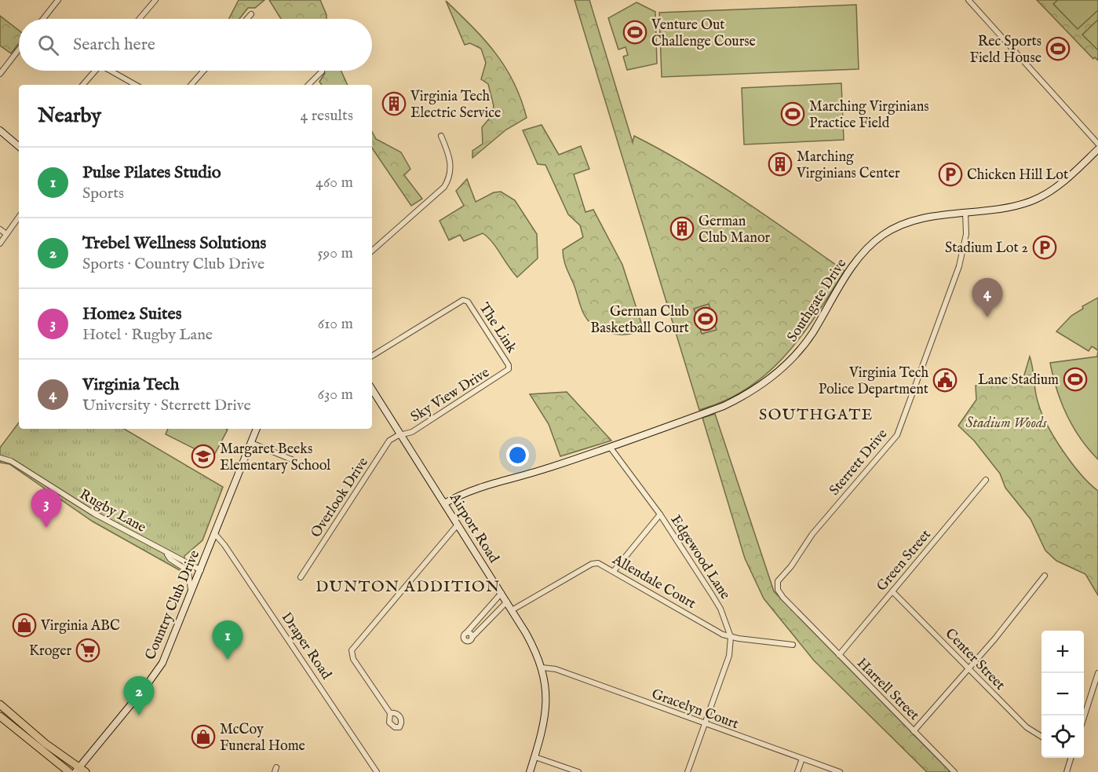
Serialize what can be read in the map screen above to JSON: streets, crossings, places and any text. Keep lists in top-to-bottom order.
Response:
{
  "streets": {
    "street": [
      "Southgate Drive",
      "The Link",
      "Sky View Drive",
      "Sterrett Drive",
      "Overlook Drive",
      "Rugby Lane",
      "Airport Road",
      "Edgewood Lane",
      "Green Street",
      "Allendale Court",
      "Country Club Drive",
      "Draper Road",
      "Center Street",
      "Harrell Street",
      "Gracelyn Court"
    ]
  },
  "crossings": [
    ["Southgate Drive", "Sterrett Drive"],
    ["Southgate Drive", "Airport Road"],
    ["Southgate Drive", "Edgewood Lane"],
    ["The Link", "Sky View Drive"],
    ["Sky View Drive", "Overlook Drive"],
    ["Sky View Drive", "Airport Road"],
    ["Sterrett Drive", "Harrell Street"],
    ["Overlook Drive", "Airport Road"],
    ["Rugby Lane", "Country Club Drive"],
    ["Airport Road", "Allendale Court"],
    ["Airport Road", "Gracelyn Court"],
    ["Edgewood Lane", "Allendale Court"],
    ["Edgewood Lane", "Gracelyn Court"],
    ["Green Street", "Center Street"],
    ["Green Street", "Harrell Street"],
    ["Country Club Drive", "Draper Road"]
  ],
  "districts": ["SOUTHGATE", "DUNTON ADDITION"],
  "parks": ["Stadium Woods"],
  "places": {
    "sports": [
      "Venture Out Challenge Course",
      "Rec Sports Field House",
      "Marching Virginians Practice Field",
      "German Club Basketball Court",
      "Lane Stadium"
    ],
    "building": ["Virginia Tech Electric Service", "Marching Virginians Center", "German Club Manor"],
    "parking": ["Chicken Hill Lot", "Stadium Lot 2"],
    "public building": ["Virginia Tech Police Department"],
    "school or university": ["Margaret Beeks Elementary School"],
    "shop": ["Virginia ABC", "McCoy Funeral Home"],
    "supermarket": ["Kroger"]
  },
  "page": {
    "search": "Search here",
    "heading": ["Nearby", "4 results"],
    "list": [
      {
        "mark": "1",
        "name": "Pulse Pilates Studio",
        "note": "Sports",
        "value": "460 m"
      },
      {
        "mark": "2",
        "name": "Trebel Wellness Solutions",
        "note": "Sports · Country Club Drive",
        "value": "590 m"
      },
      {
        "mark": "3",
        "name": "Home2 Suites",
        "note": "Hotel · Rugby Lane",
        "value": "610 m"
      },
      {
        "mark": "4",
        "name": "Virginia Tech",
        "note": "University · Sterrett Drive",
        "value": "630 m"
      }
    ],
    "pins": [
      "4",
      "3",
      "1",
      "2"
    ],
    "map_buttons": ["+", "−"]
  }
}
